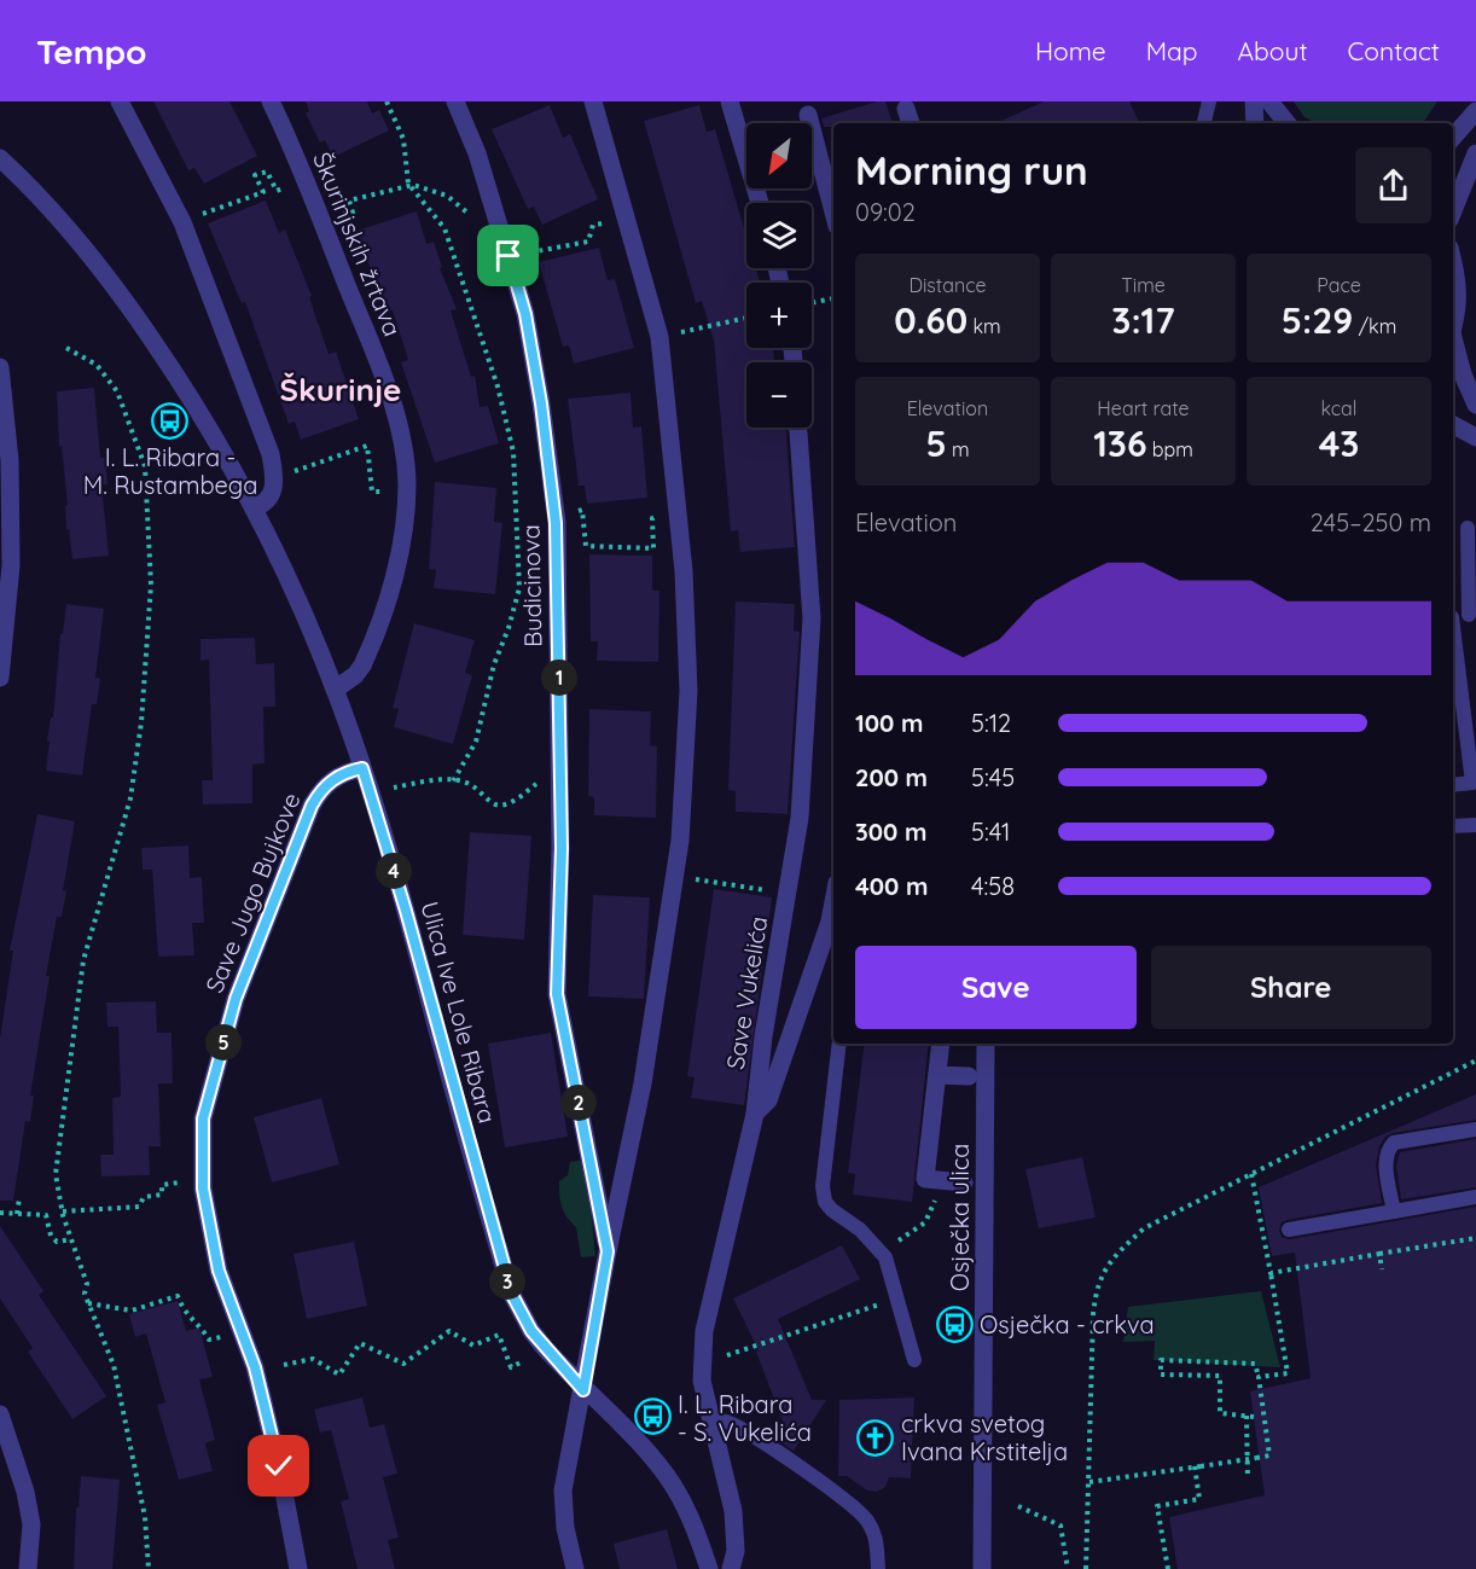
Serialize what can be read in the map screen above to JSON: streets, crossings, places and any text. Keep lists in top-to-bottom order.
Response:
{
  "streets": {
    "street": [
      "Škurinjskih žrtava",
      "Budicinova",
      "Save Jugo Bujkove",
      "Save Vukelića",
      "Ulica Ive Lole Ribara",
      "Osječka ulica"
    ]
  },
  "crossings": [
    ["Škurinjskih žrtava", "Ulica Ive Lole Ribara"],
    ["Save Jugo Bujkove", "Ulica Ive Lole Ribara"]
  ],
  "districts": ["Škurinje"],
  "places": {
    "bus stop": ["I. L. Ribara - M. Rustambega", "Osječka - crkva", "I. L. Ribara - S. Vukelića"],
    "church": ["crkva svetog Ivana Krstitelja"]
  },
  "north": "bottom left",
  "page": {
    "header": "Tempo",
    "nav": [
      "Home",
      "Map",
      "About",
      "Contact"
    ],
    "map_buttons": ["+", "−"],
    "heading": ["Morning run", "09:02"],
    "stats": [
      ["Distance", "0.60 km"],
      ["Time", "3:17"],
      ["Pace", "5:29 /km"],
      ["Elevation", "5 m"],
      ["Heart rate", "136 bpm"],
      ["kcal", "43"]
    ],
    "chart": ["Elevation", "245–250 m"],
    "pins": [
      "1",
      "4",
      "5",
      "2",
      "3"
    ],
    "list": [
      {
        "name": "100 m",
        "note": "5:12"
      },
      {
        "name": "200 m",
        "note": "5:45"
      },
      {
        "name": "300 m",
        "note": "5:41"
      },
      {
        "name": "400 m",
        "note": "4:58"
      }
    ],
    "buttons": ["Save", "Share"]
  }
}
